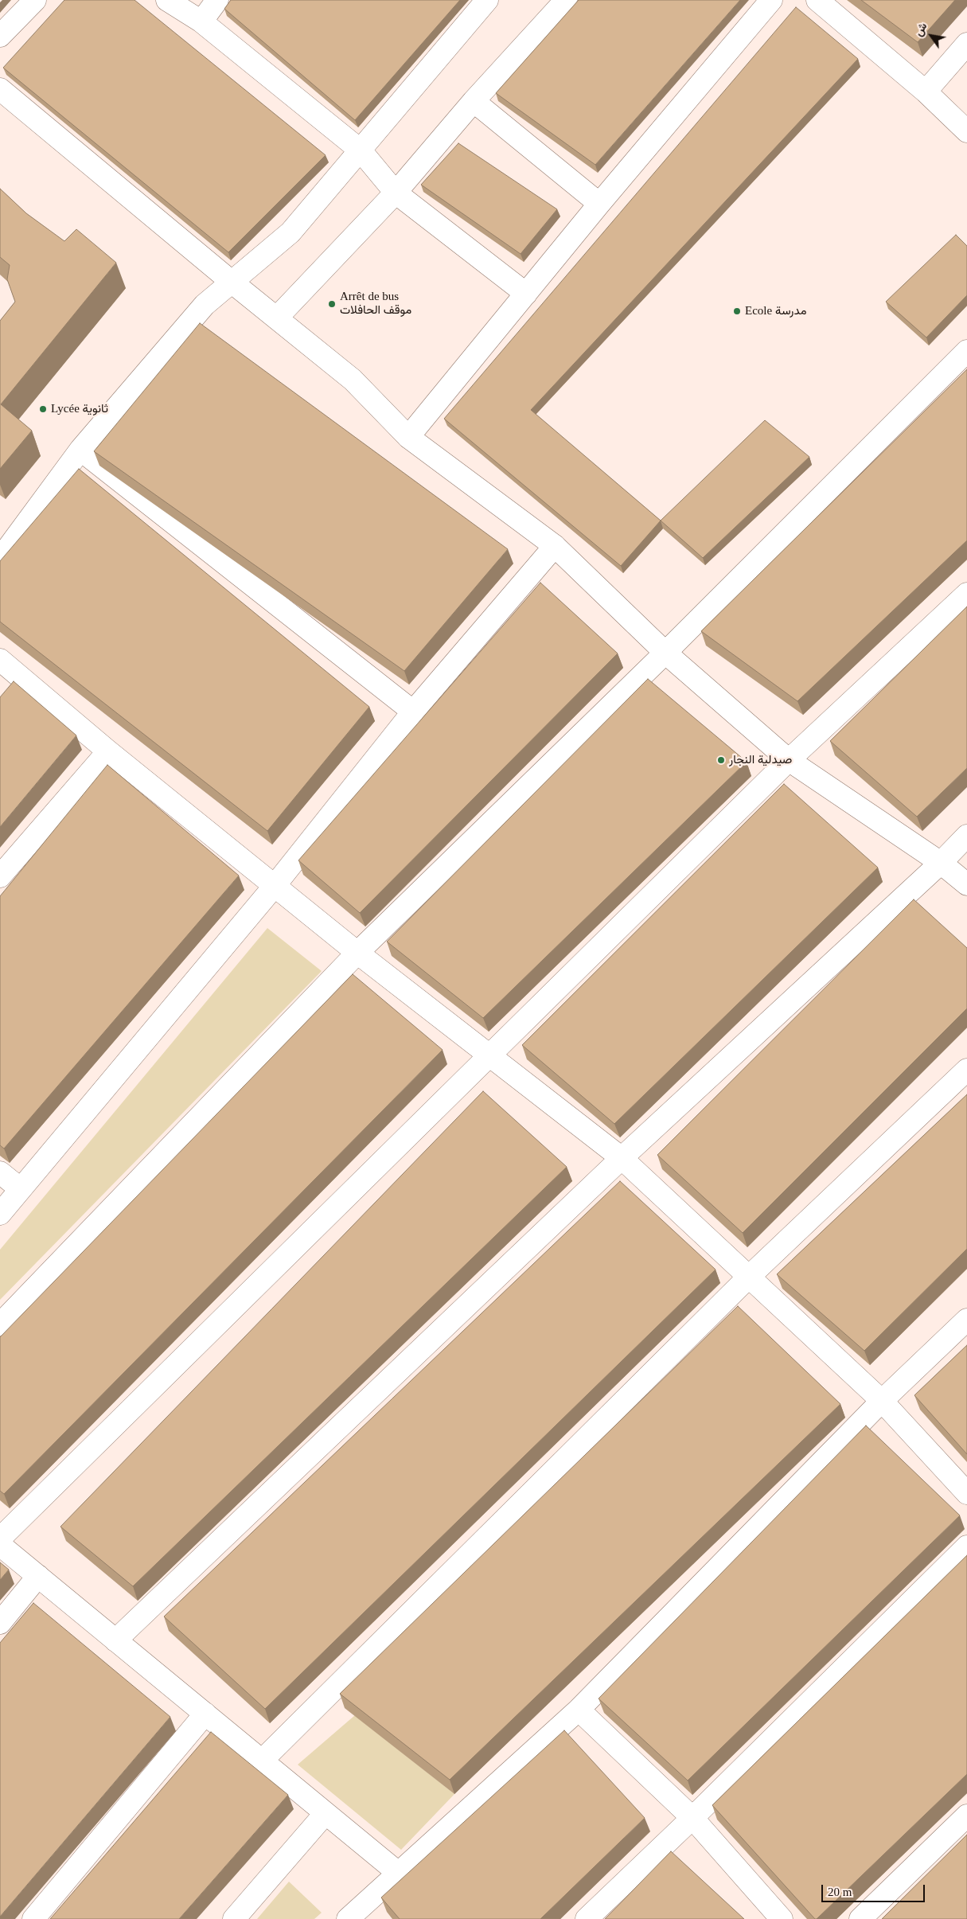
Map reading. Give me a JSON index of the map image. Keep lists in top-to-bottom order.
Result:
{
  "places": [
    "Arrêt de bus موقف الحافلات",
    "Ecole مدرسة",
    "Lycée ثانوية",
    "صيدلية النجار"
  ],
  "scale_bar": "20 m",
  "north": "top left"
}
